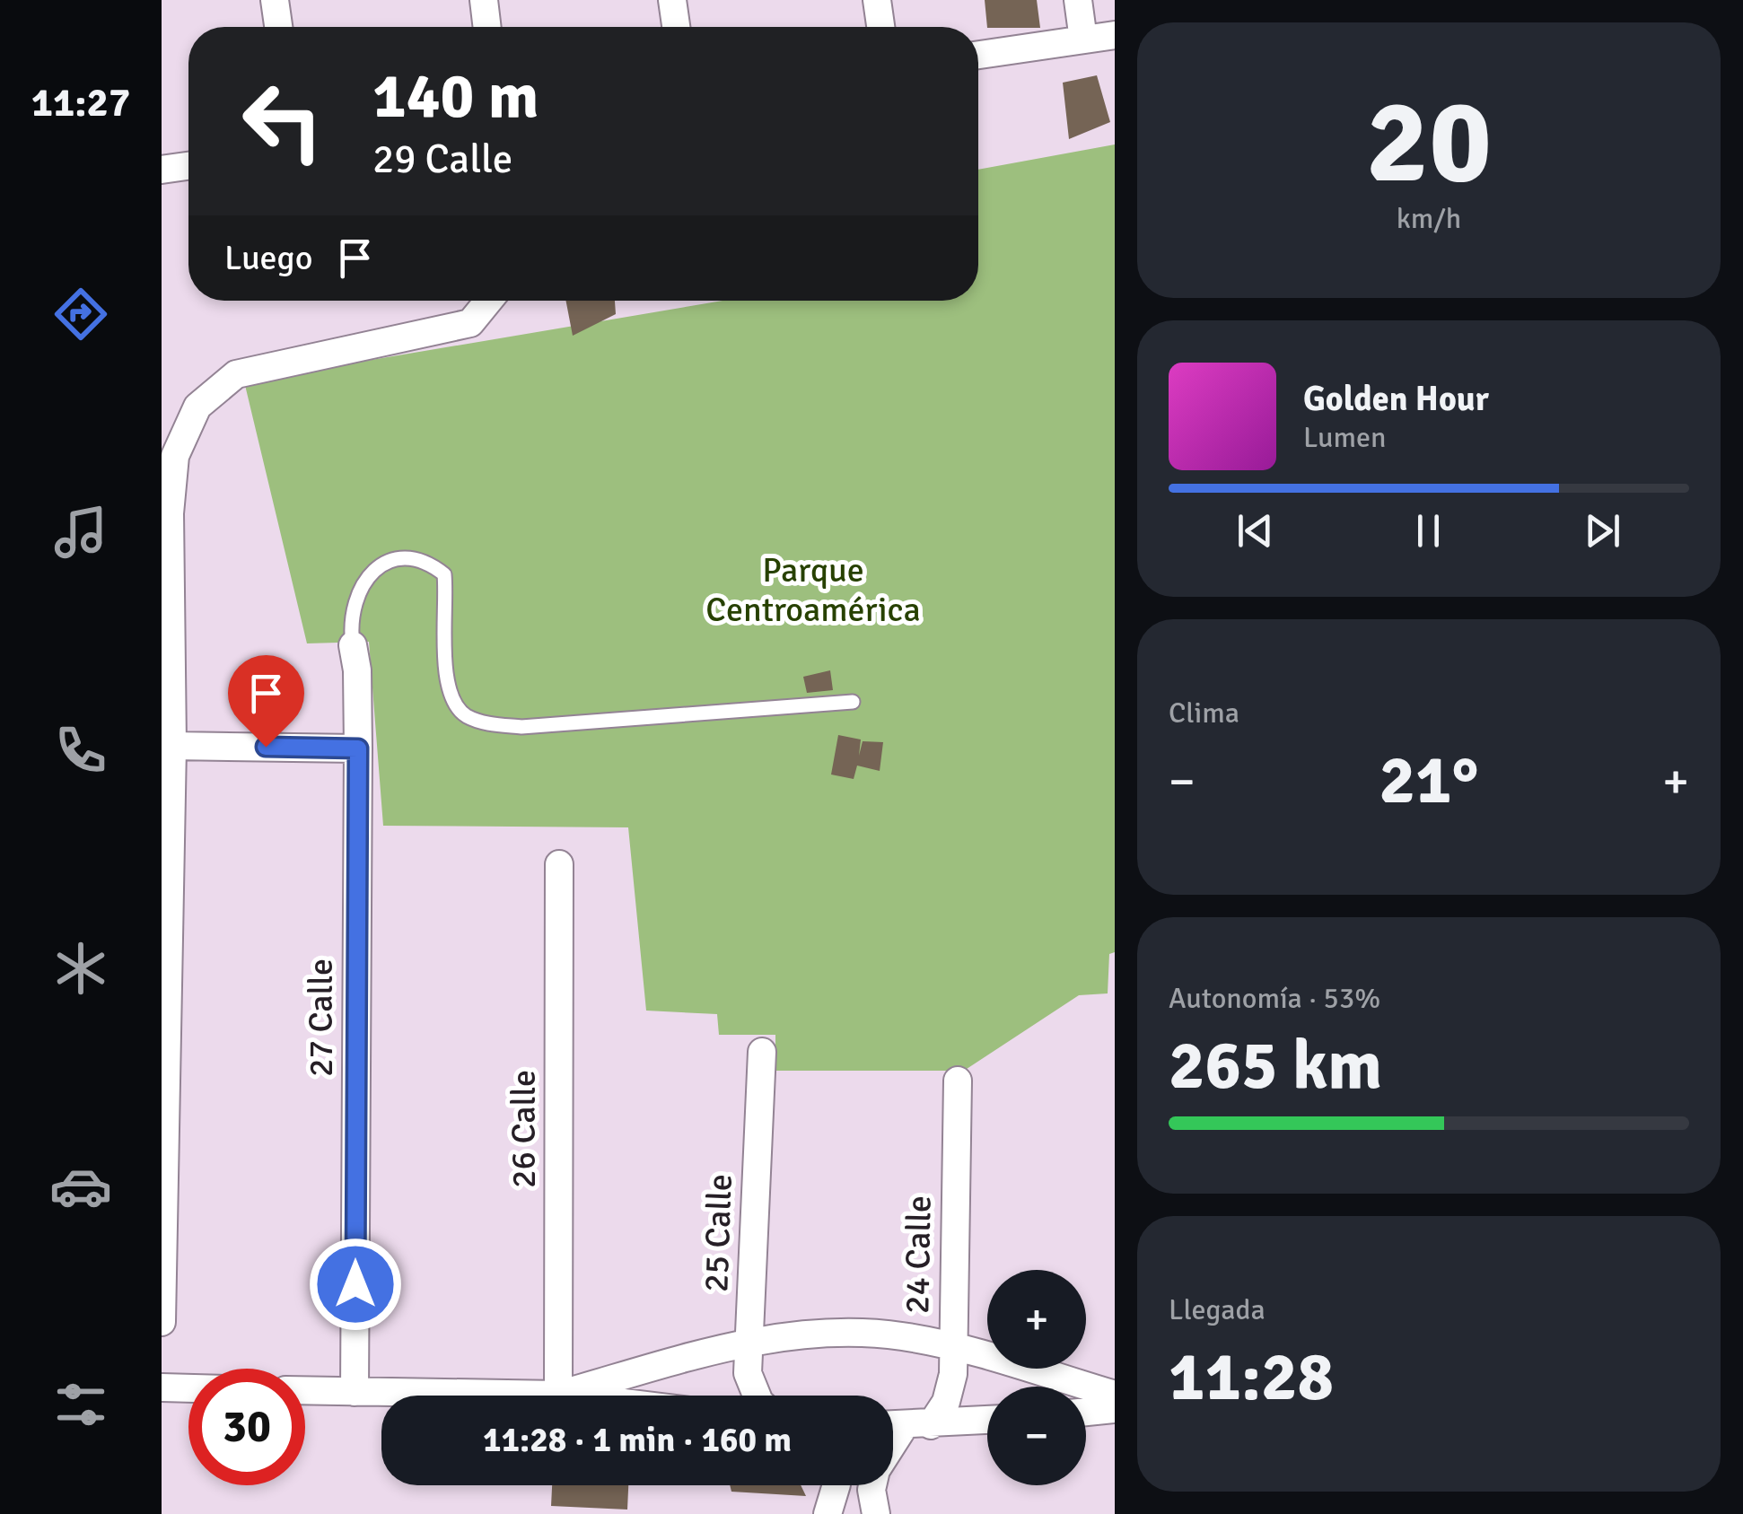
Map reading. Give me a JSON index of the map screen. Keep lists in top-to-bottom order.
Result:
{
  "streets": {
    "street": [
      "27 Calle",
      "26 Calle",
      "25 Calle",
      "24 Calle"
    ]
  },
  "parks": ["Parque Centroamérica"],
  "page": {
    "tabs": "11:27",
    "tile": [
      ["20", "km/h"],
      "Clima",
      ["Autonomía · 53%", "265 km"],
      ["Llegada", "11:28"]
    ],
    "turn": ["140 m", "29 Calle"],
    "then": "Luego",
    "song": ["Golden Hour", "Lumen"],
    "heat": ["−", "21°", "+"],
    "map_buttons": ["+", "−"],
    "limit": "30",
    "trip": "11:28 · 1 min · 160 m"
  }
}
